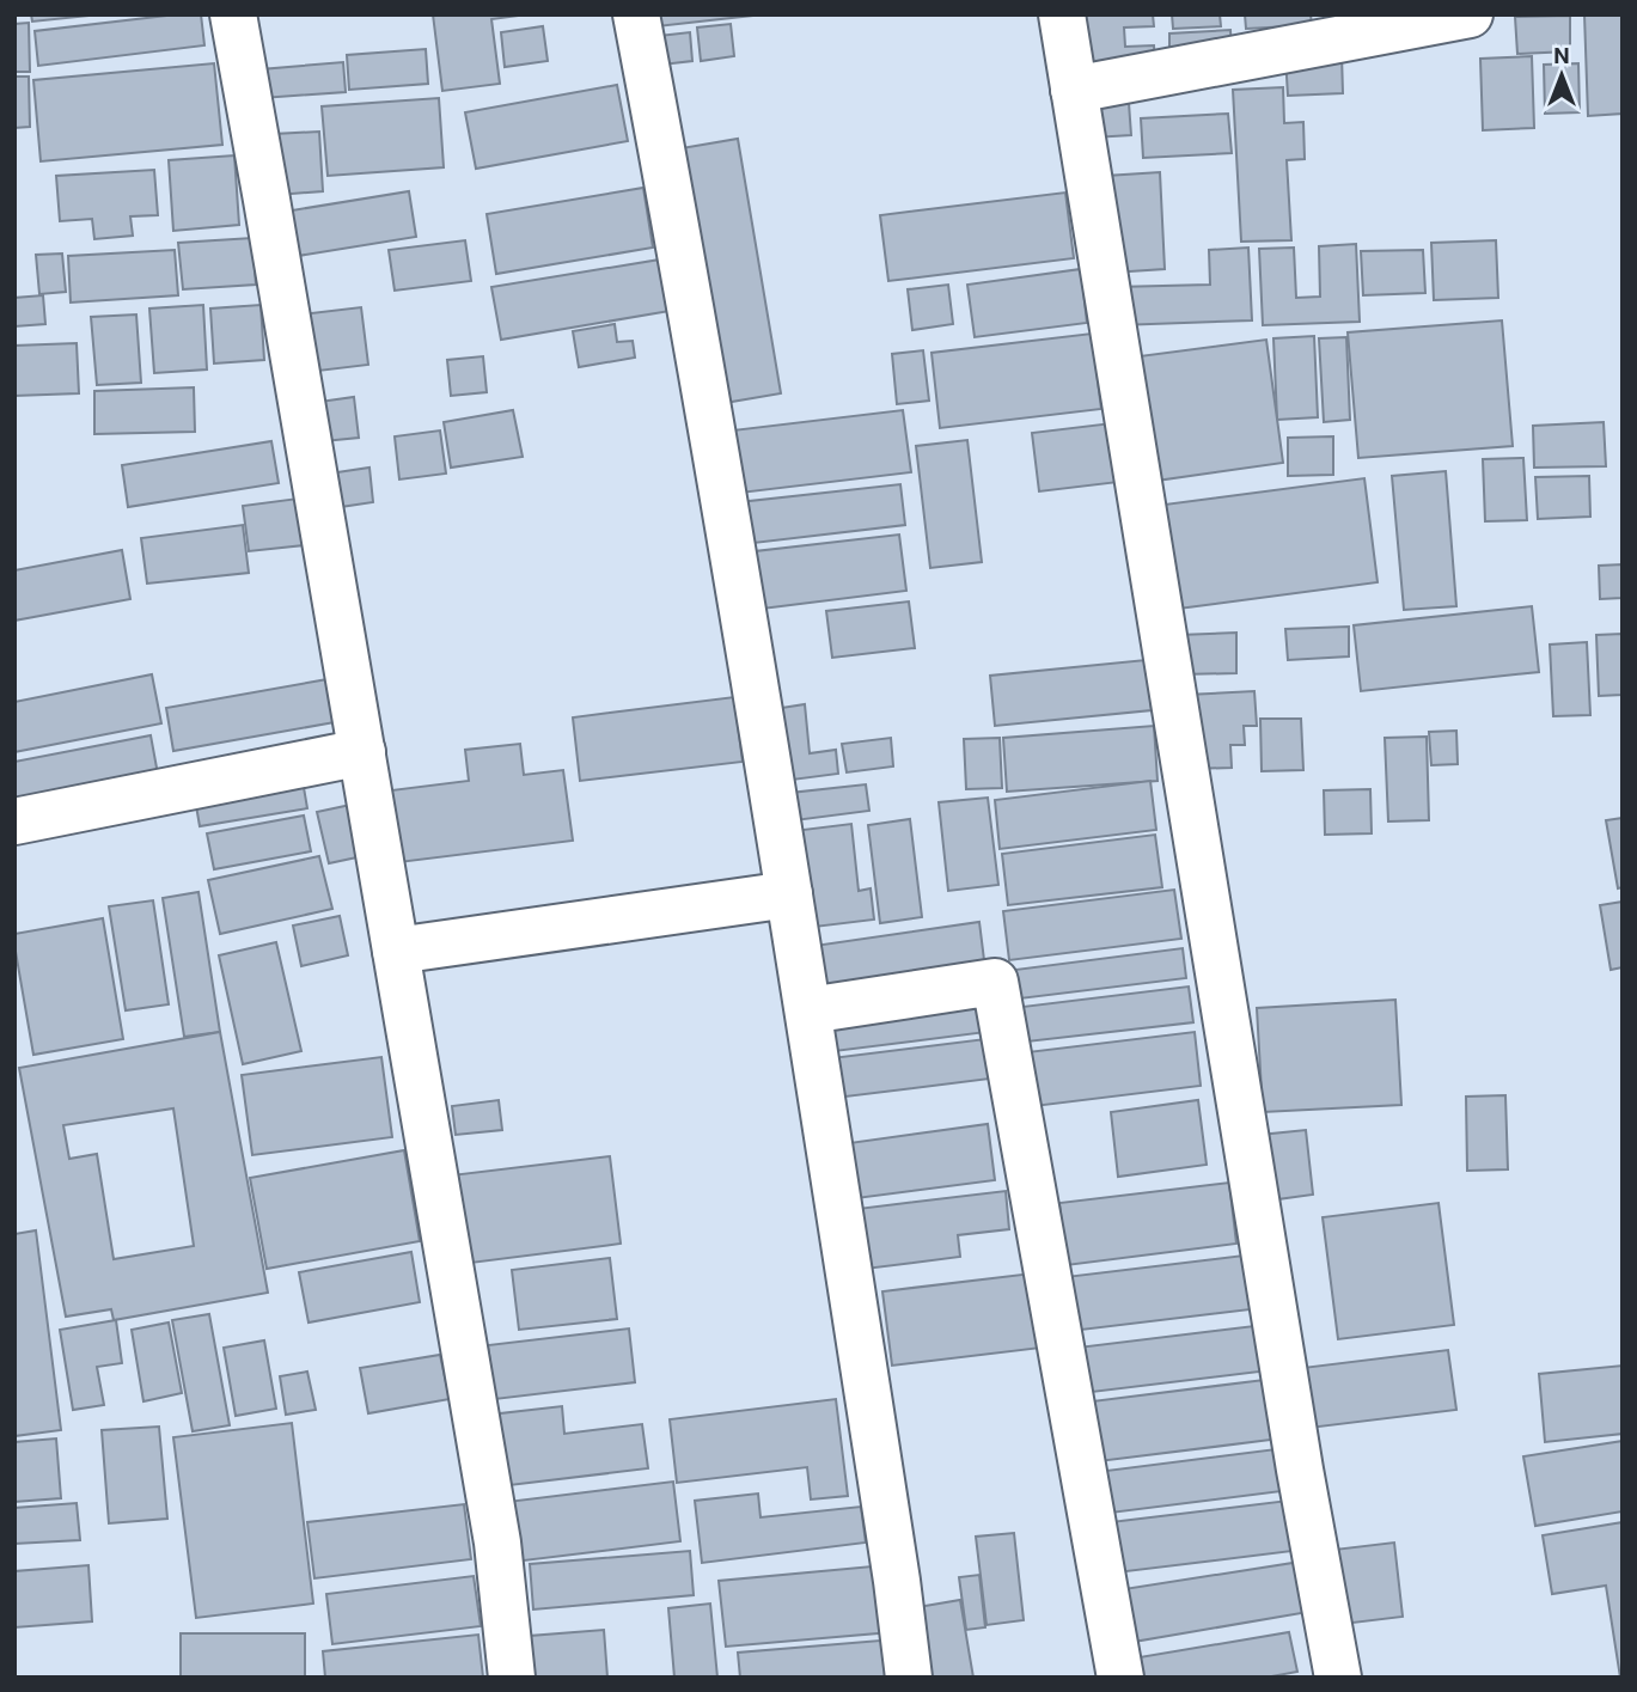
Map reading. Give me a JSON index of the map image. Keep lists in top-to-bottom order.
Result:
{
  "north": "top"
}
